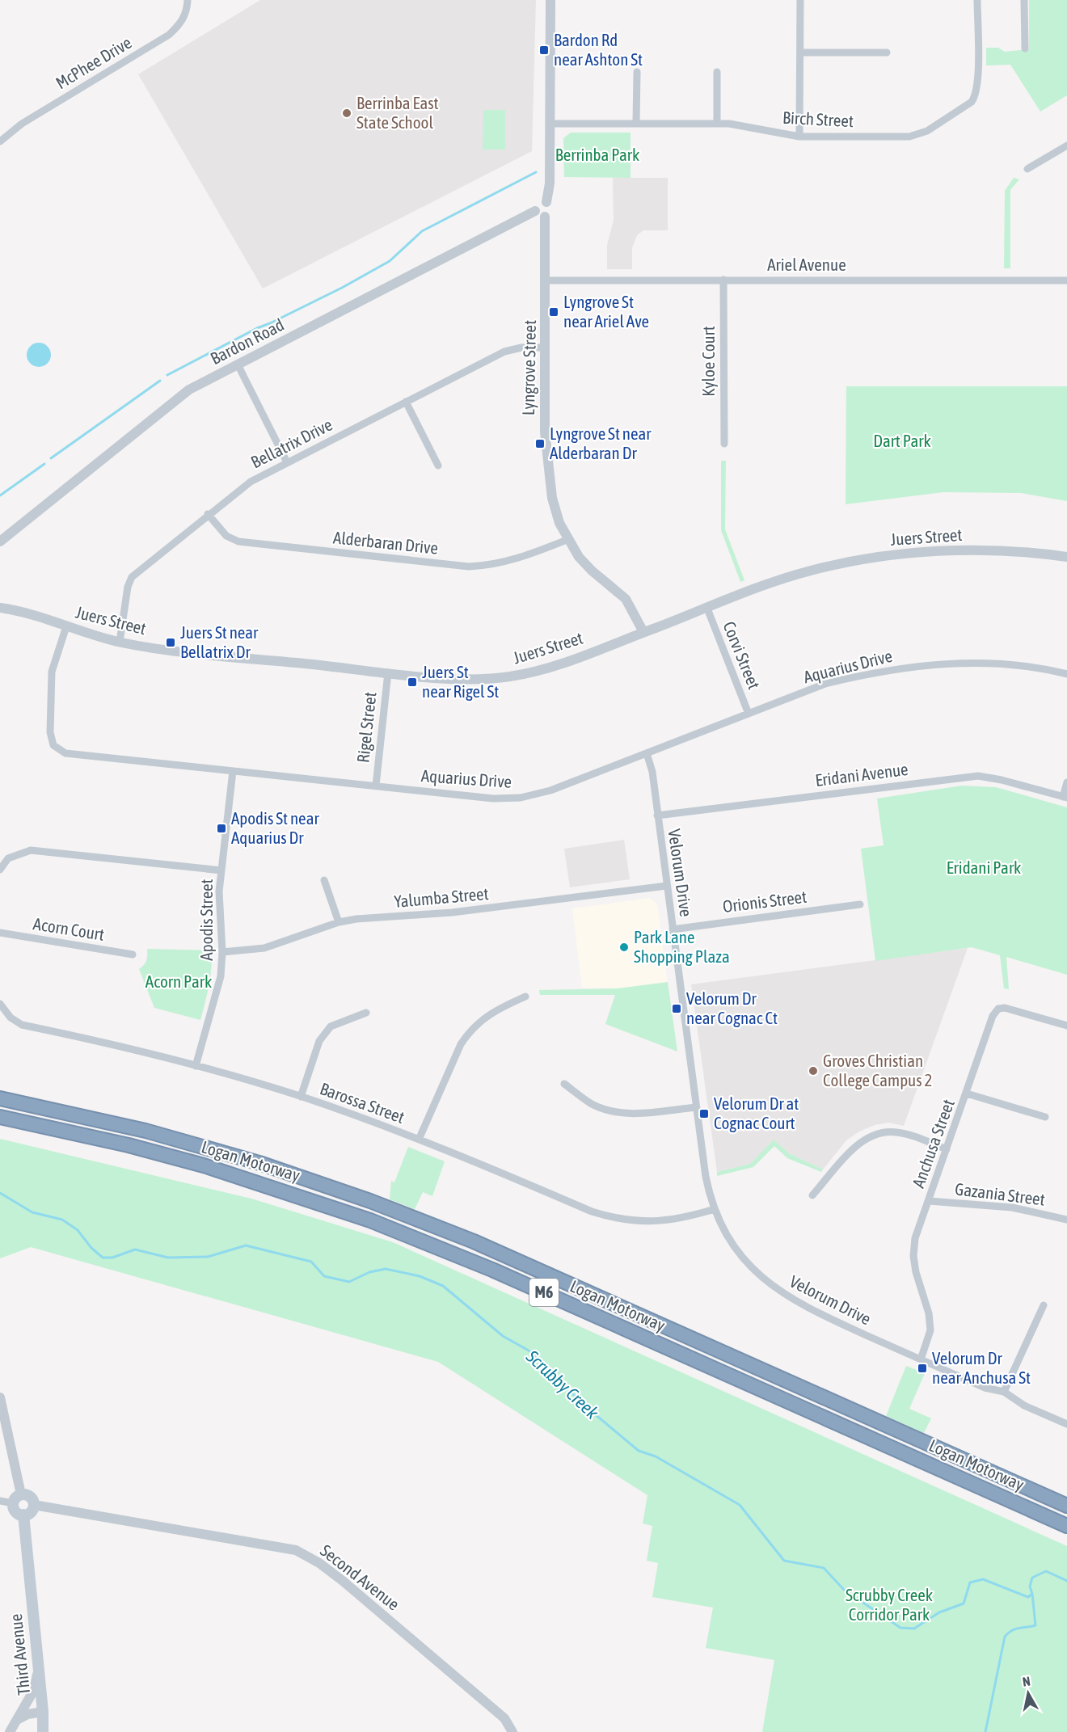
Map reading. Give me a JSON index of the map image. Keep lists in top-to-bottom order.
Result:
{
  "streets": {
    "highway": ["Logan Motorway", "M6"],
    "main road": ["Third Avenue"],
    "street": [
      "McPhee Drive",
      "Birch Street",
      "Ariel Avenue",
      "Bardon Road",
      "Kyloe Court",
      "Lyngrove Street",
      "Bellatrix Drive",
      "Juers Street",
      "Alderbaran Drive",
      "Corvi Street",
      "Aquarius Drive",
      "Rigel Street",
      "Eridani Avenue",
      "Velorum Drive",
      "Yalumba Street",
      "Orionis Street",
      "Apodis Street",
      "Acorn Court",
      "Barossa Street",
      "Anchusa Street",
      "Gazania Street",
      "Second Avenue"
    ]
  },
  "crossings": [
    ["Ariel Avenue", "Kyloe Court"],
    ["Ariel Avenue", "Lyngrove Street"],
    ["Bardon Road", "Lyngrove Street"],
    ["Lyngrove Street", "Bellatrix Drive"],
    ["Lyngrove Street", "Juers Street"],
    ["Lyngrove Street", "Alderbaran Drive"],
    ["Bellatrix Drive", "Juers Street"],
    ["Bellatrix Drive", "Alderbaran Drive"],
    ["Juers Street", "Corvi Street"],
    ["Juers Street", "Aquarius Drive"],
    ["Juers Street", "Rigel Street"],
    ["Corvi Street", "Aquarius Drive"],
    ["Aquarius Drive", "Rigel Street"],
    ["Aquarius Drive", "Velorum Drive"],
    ["Aquarius Drive", "Apodis Street"],
    ["Eridani Avenue", "Velorum Drive"],
    ["Velorum Drive", "Yalumba Street"],
    ["Velorum Drive", "Orionis Street"],
    ["Velorum Drive", "Barossa Street"],
    ["Velorum Drive", "Anchusa Street"],
    ["Yalumba Street", "Apodis Street"],
    ["Apodis Street", "Barossa Street"],
    ["Anchusa Street", "Gazania Street"],
    ["Second Avenue", "Third Avenue"]
  ],
  "water": ["Scrubby Creek"],
  "parks": [
    "Berrinba Park",
    "Dart Park",
    "Eridani Park",
    "Acorn Park",
    "Scrubby Creek Corridor Park"
  ],
  "places": {
    "transit": [
      "Bardon Rd near Ashton St",
      "Lyngrove St near Ariel Ave",
      "Lyngrove St near Alderbaran Dr",
      "Juers St near Bellatrix Dr",
      "Juers St near Rigel St",
      "Apodis St near Aquarius Dr",
      "Velorum Dr near Cognac Ct",
      "Velorum Dr at Cognac Court",
      "Velorum Dr near Anchusa St"
    ],
    "other": ["Berrinba East State School", "Park Lane Shopping Plaza", "Groves Christian College Campus 2"]
  },
  "north": "top"
}
